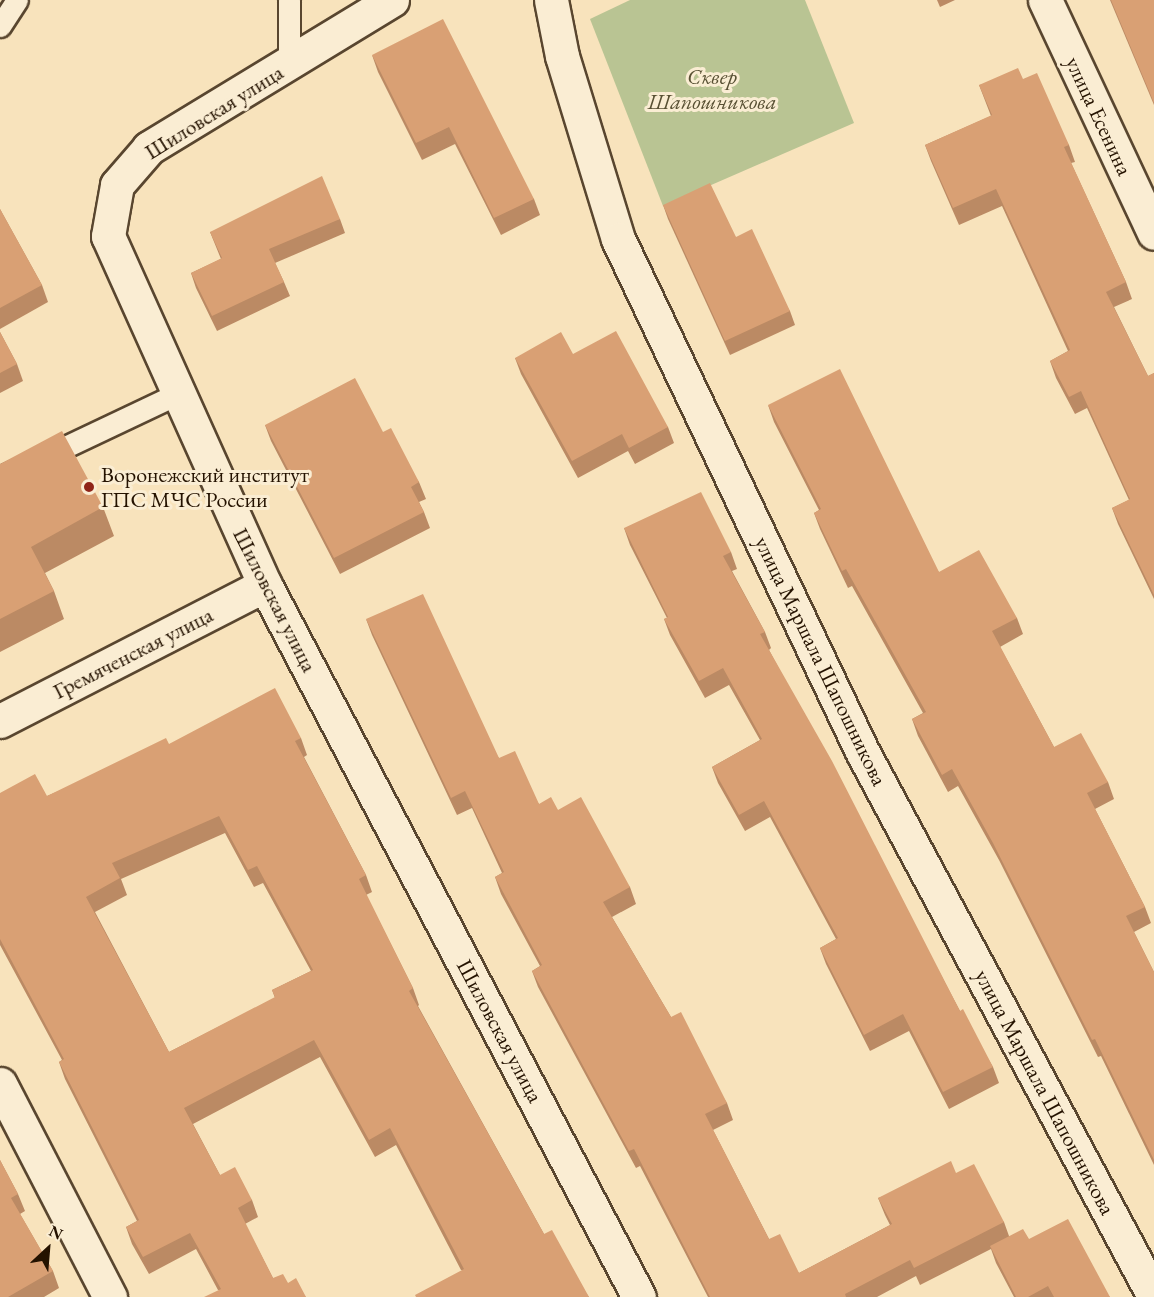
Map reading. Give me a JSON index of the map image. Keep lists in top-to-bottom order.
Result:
{
  "streets": {
    "street": [
      "Шиловская улица",
      "улица Есенина",
      "Гремяченская улица",
      "улица Маршала Шапошникова"
    ]
  },
  "crossings": [
    ["Шиловская улица", "Гремяченская улица"]
  ],
  "parks": ["Сквер Шапошникова"],
  "places": ["Воронежский институт ГПС МЧС России"],
  "north": "top right"
}
